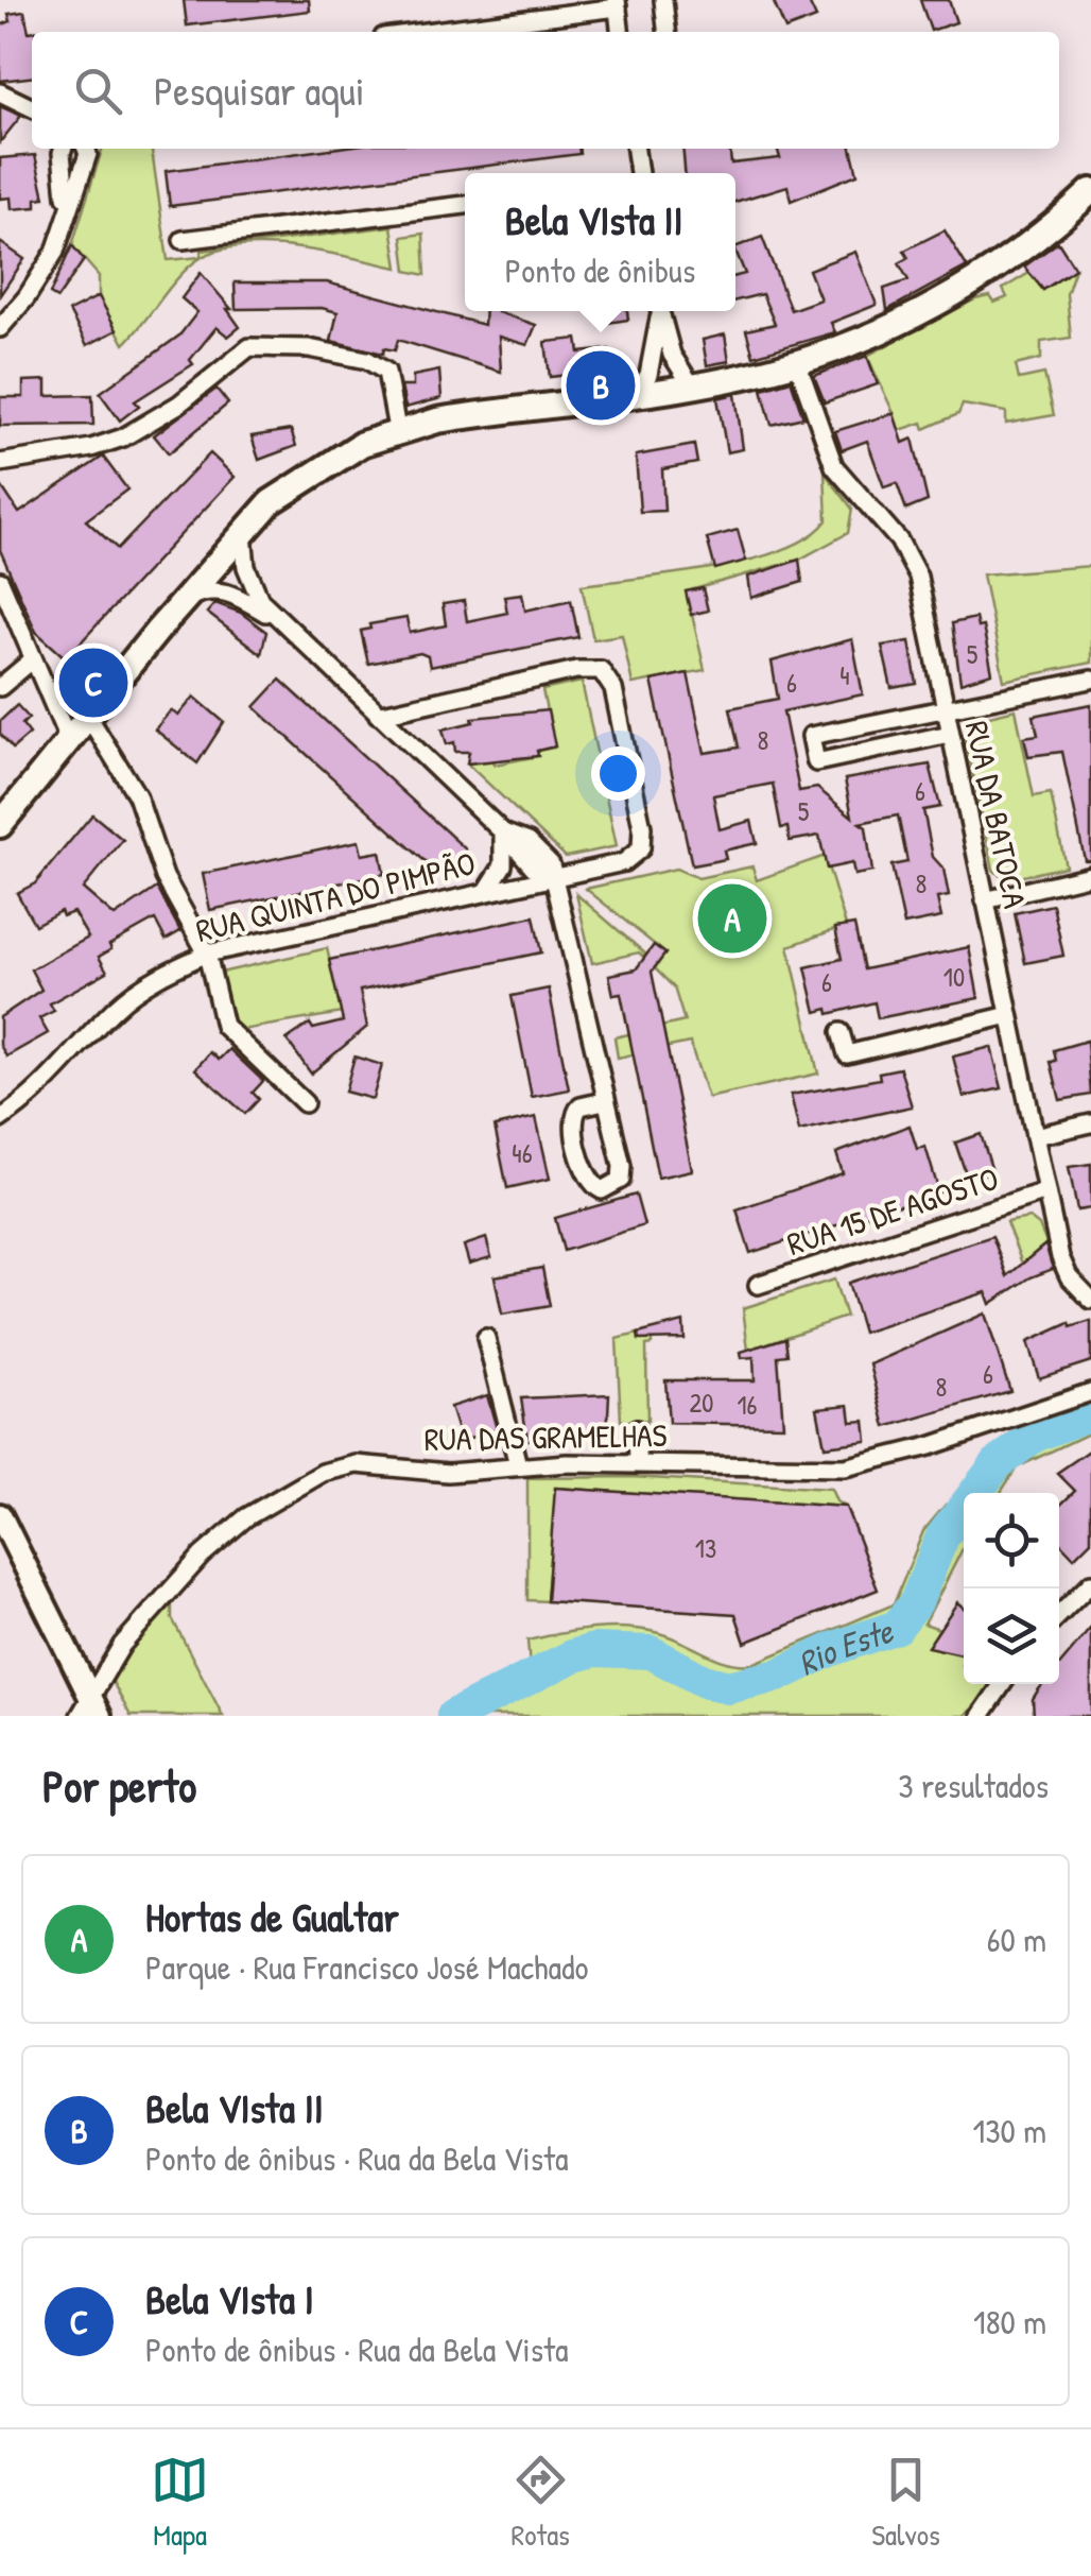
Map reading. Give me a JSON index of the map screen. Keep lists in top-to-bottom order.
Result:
{
  "streets": {
    "street": [
      "RUA DA BATOCA",
      "RUA QUINTA DO PIMPÃO",
      "RUA 15 DE AGOSTO",
      "RUA DAS GRAMELHAS"
    ]
  },
  "crossings": [
    ["RUA DA BATOCA", "RUA 15 DE AGOSTO"]
  ],
  "water": ["Rio Este"],
  "house_numbers": [
    "5",
    "4",
    "6",
    "8",
    "6",
    "5",
    "8",
    "10",
    "6",
    "46",
    "6",
    "8",
    "20",
    "16",
    "13"
  ],
  "page": {
    "search": "Pesquisar aqui",
    "popup": ["Bela VIsta II", "Ponto de ônibus"],
    "pins": ["B", "C", "A"],
    "heading": ["Por perto", "3 resultados"],
    "list": [
      {
        "mark": "A",
        "name": "Hortas de Gualtar",
        "note": "Parque · Rua Francisco José Machado",
        "value": "60 m"
      },
      {
        "mark": "B",
        "name": "Bela VIsta II",
        "note": "Ponto de ônibus · Rua da Bela Vista",
        "value": "130 m"
      },
      {
        "mark": "C",
        "name": "Bela VIsta I",
        "note": "Ponto de ônibus · Rua da Bela Vista",
        "value": "180 m"
      }
    ],
    "nav": ["Mapa", "Rotas", "Salvos"]
  }
}
